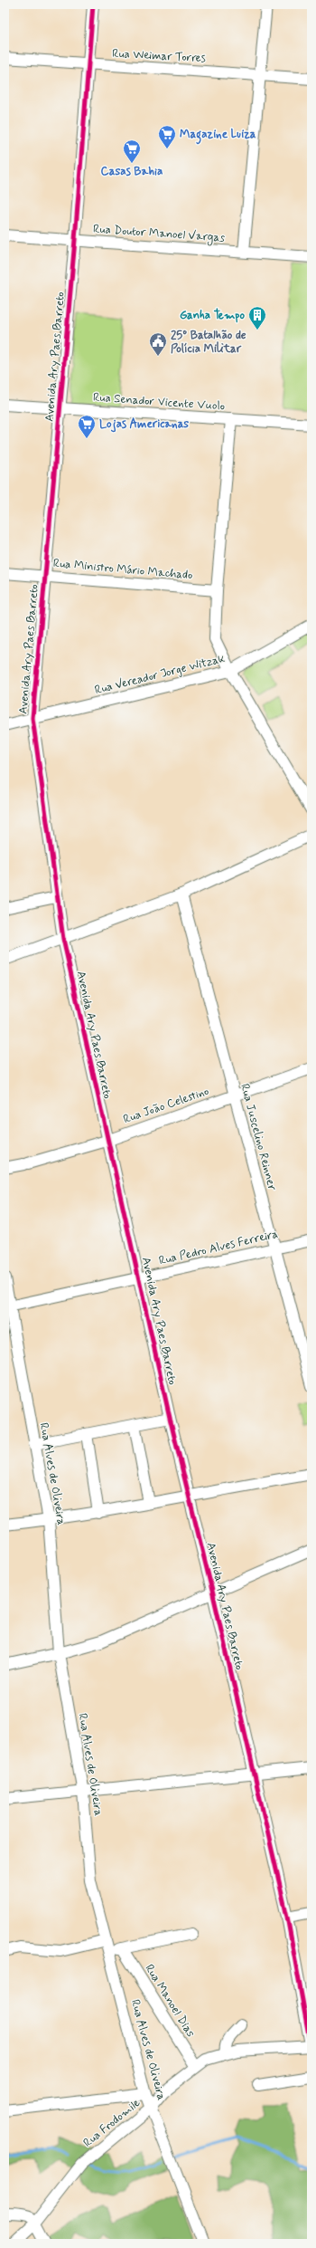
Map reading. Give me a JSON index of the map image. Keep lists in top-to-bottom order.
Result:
{
  "streets": {
    "street": [
      "Rua Weimar Torres",
      "Rua Doutor Manoel Vargas",
      "Avenida Ary Paes Barreto",
      "Rua Senador Vicente Vuolo",
      "Rua Ministro Mário Machado",
      "Rua Vereador Jorge Witzak",
      "Rua João Celestino",
      "Rua Juscelino Reinner",
      "Rua Pedro Alves Ferreira",
      "Rua Alves de Oliveira",
      "Rua Manoel Dias",
      "Rua Frodomile"
    ]
  },
  "crossings": [
    ["Rua Weimar Torres", "Avenida Ary Paes Barreto"],
    ["Rua Doutor Manoel Vargas", "Avenida Ary Paes Barreto"],
    ["Avenida Ary Paes Barreto", "Rua Senador Vicente Vuolo"],
    ["Avenida Ary Paes Barreto", "Rua Ministro Mário Machado"],
    ["Avenida Ary Paes Barreto", "Rua Vereador Jorge Witzak"],
    ["Avenida Ary Paes Barreto", "Rua João Celestino"],
    ["Avenida Ary Paes Barreto", "Rua Pedro Alves Ferreira"],
    ["Avenida Ary Paes Barreto", "Rua Frodomile"],
    ["Rua João Celestino", "Rua Juscelino Reinner"],
    ["Rua Juscelino Reinner", "Rua Pedro Alves Ferreira"],
    ["Rua Pedro Alves Ferreira", "Rua Alves de Oliveira"],
    ["Rua Alves de Oliveira", "Rua Frodomile"],
    ["Rua Manoel Dias", "Rua Frodomile"]
  ],
  "places": {
    "supermarket": ["Magazine Luiza", "Casas Bahia", "Lojas Americanas"],
    "building": ["Ganha Tempo"],
    "public building": ["25º Batalhão de Polícia Militar"]
  }
}
